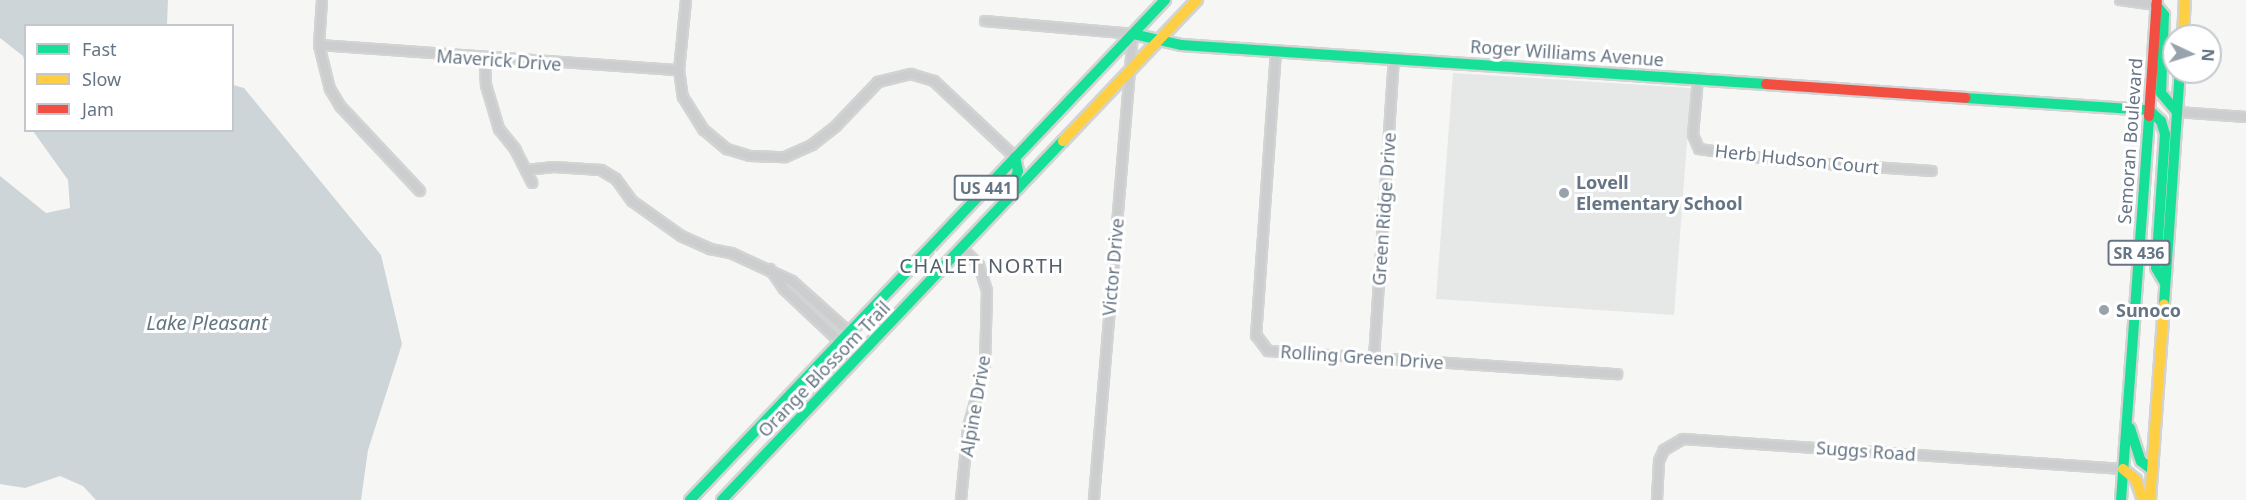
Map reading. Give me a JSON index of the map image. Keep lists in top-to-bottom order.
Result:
{
  "streets": {
    "main road": [
      "Roger Williams Avenue",
      "Semoran Boulevard",
      "US 441",
      "SR 436",
      "Orange Blossom Trail"
    ],
    "street": [
      "Maverick Drive",
      "Herb Hudson Court",
      "Green Ridge Drive",
      "Victor Drive",
      "Rolling Green Drive",
      "Alpine Drive",
      "Suggs Road"
    ]
  },
  "crossings": [
    ["Roger Williams Avenue", "Semoran Boulevard"],
    ["Roger Williams Avenue", "Herb Hudson Court"],
    ["Roger Williams Avenue", "Green Ridge Drive"],
    ["Roger Williams Avenue", "Victor Drive"],
    ["Roger Williams Avenue", "Rolling Green Drive"],
    ["Roger Williams Avenue", "Orange Blossom Trail"],
    ["Semoran Boulevard", "Suggs Road"],
    ["Green Ridge Drive", "Rolling Green Drive"],
    ["Victor Drive", "Orange Blossom Trail"],
    ["Orange Blossom Trail", "Alpine Drive"]
  ],
  "districts": ["CHALET NORTH"],
  "water": ["Lake Pleasant"],
  "places": ["Lovell Elementary School", "Sunoco"],
  "legend": ["Fast", "Slow", "Jam"],
  "north": "right"
}
